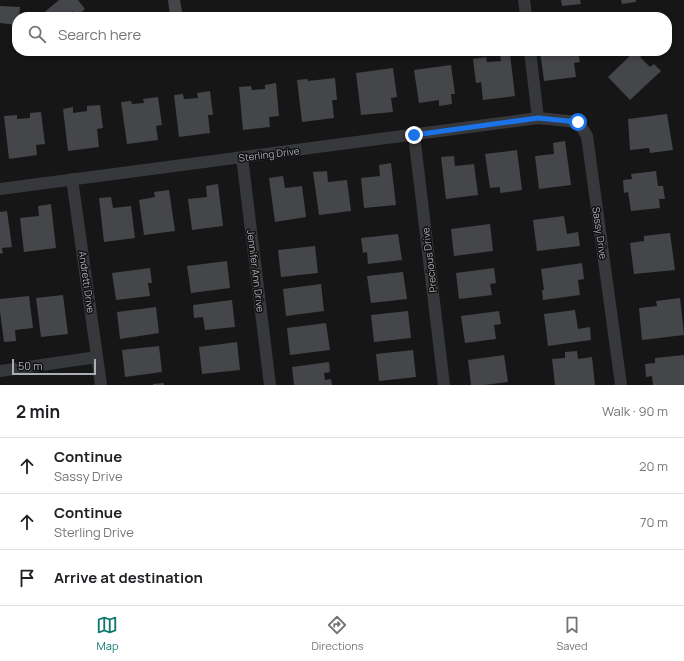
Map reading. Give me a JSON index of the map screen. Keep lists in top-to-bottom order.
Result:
{
  "streets": {
    "street": [
      "Sterling Drive",
      "Sassy Drive",
      "Precious Drive",
      "Jennifer Ann Drive",
      "Andretti Drive"
    ]
  },
  "crossings": [
    ["Sterling Drive", "Sassy Drive"],
    ["Sterling Drive", "Precious Drive"],
    ["Sterling Drive", "Jennifer Ann Drive"],
    ["Sterling Drive", "Andretti Drive"]
  ],
  "scale_bar": "50 m",
  "page": {
    "search": "Search here",
    "scale": "50 m",
    "heading": ["2 min", "Walk · 90 m"],
    "list": [
      ["Continue", "Sassy Drive", "20 m"],
      ["Continue", "Sterling Drive", "70 m"],
      "Arrive at destination"
    ],
    "nav": ["Map", "Directions", "Saved"]
  }
}
